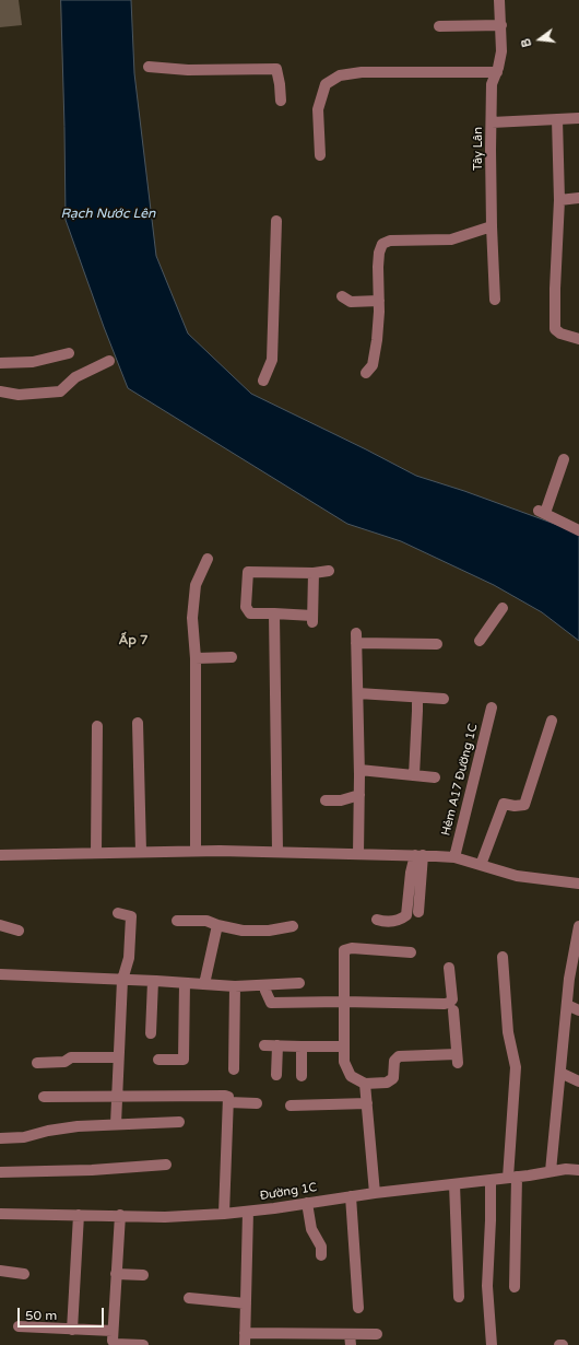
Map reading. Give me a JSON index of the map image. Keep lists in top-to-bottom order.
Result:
{
  "streets": {
    "street": ["Tây Lân", "Hẻm A17 Đường 1C", "Đường 1C"]
  },
  "districts": ["Ấp 7"],
  "water": ["Rạch Nước Lên"],
  "scale_bar": "50 m",
  "north": "left"
}
